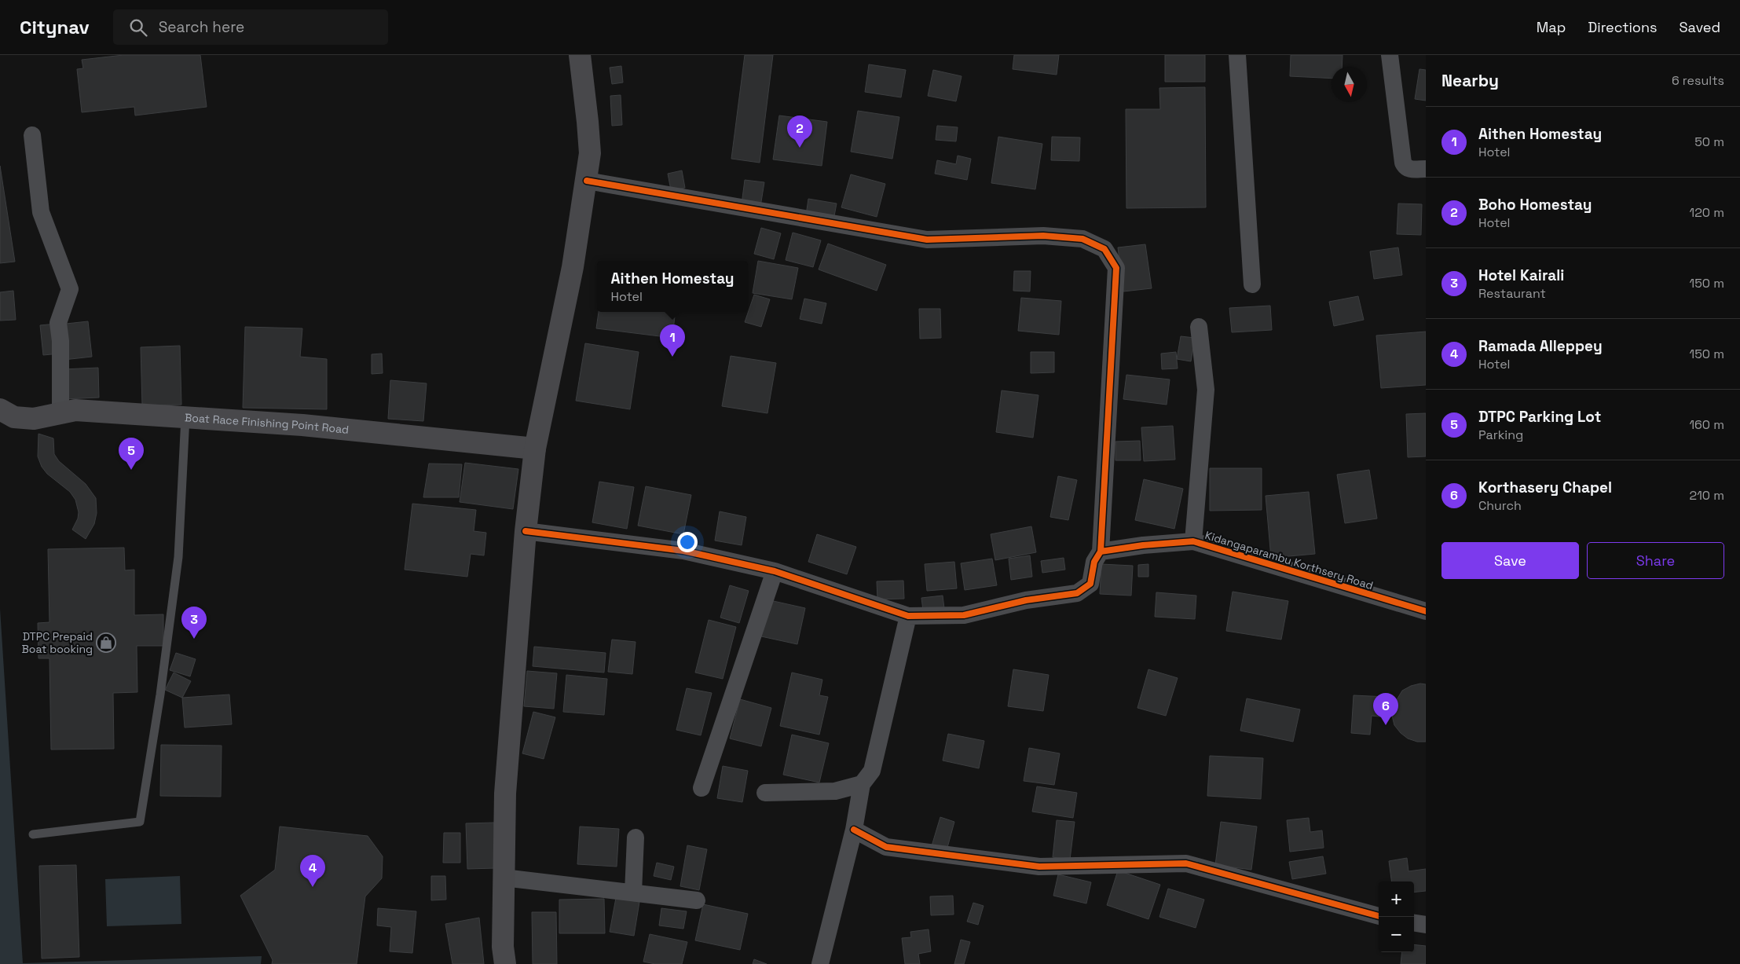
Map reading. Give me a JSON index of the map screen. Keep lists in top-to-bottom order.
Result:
{
  "streets": {
    "main road": ["Boat Race Finishing Point Road"],
    "street": ["Kidangaparambu Korthsery Road"]
  },
  "places": {
    "shop": ["DTPC Prepaid Boat booking"]
  },
  "north": "bottom",
  "page": {
    "header": "Citynav",
    "search": "Search here",
    "nav": ["Map", "Directions", "Saved"],
    "heading": ["Nearby", "6 results"],
    "list": [
      {
        "mark": "1",
        "name": "Aithen Homestay",
        "note": "Hotel",
        "value": "50 m"
      },
      {
        "mark": "2",
        "name": "Boho Homestay",
        "note": "Hotel",
        "value": "120 m"
      },
      {
        "mark": "3",
        "name": "Hotel Kairali",
        "note": "Restaurant",
        "value": "150 m"
      },
      {
        "mark": "4",
        "name": "Ramada Alleppey",
        "note": "Hotel",
        "value": "150 m"
      },
      {
        "mark": "5",
        "name": "DTPC Parking Lot",
        "note": "Parking",
        "value": "160 m"
      },
      {
        "mark": "6",
        "name": "Korthasery Chapel",
        "note": "Church",
        "value": "210 m"
      }
    ],
    "pins": [
      "2",
      "1",
      "5",
      "3",
      "6",
      "4"
    ],
    "popup": ["Aithen Homestay", "Hotel"],
    "buttons": ["Save", "Share"],
    "map_buttons": ["+", "−"]
  }
}
